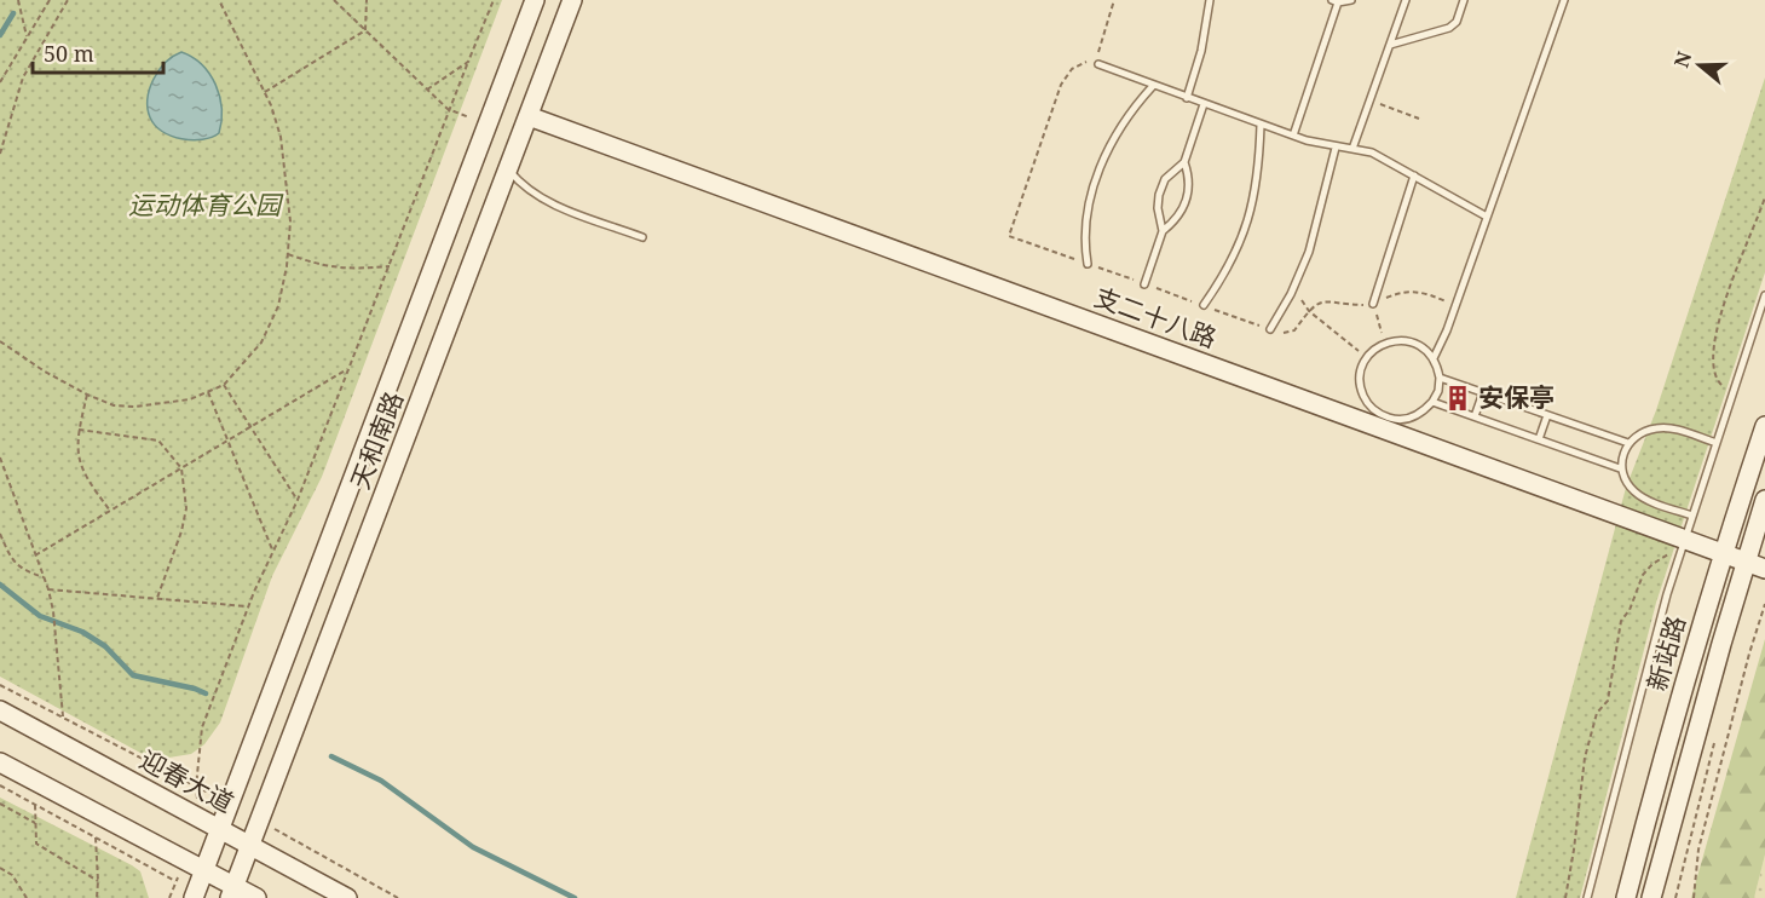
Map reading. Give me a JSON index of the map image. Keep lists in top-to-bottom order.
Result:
{
  "streets": {
    "street": [
      "支二十八路",
      "天和南路",
      "新站路",
      "迎春大道"
    ]
  },
  "crossings": [
    ["支二十八路", "天和南路"],
    ["支二十八路", "新站路"],
    ["天和南路", "迎春大道"]
  ],
  "parks": ["运动体育公园"],
  "places": {
    "building": ["安保亭"]
  },
  "scale_bar": "50 m",
  "north": "left"
}
